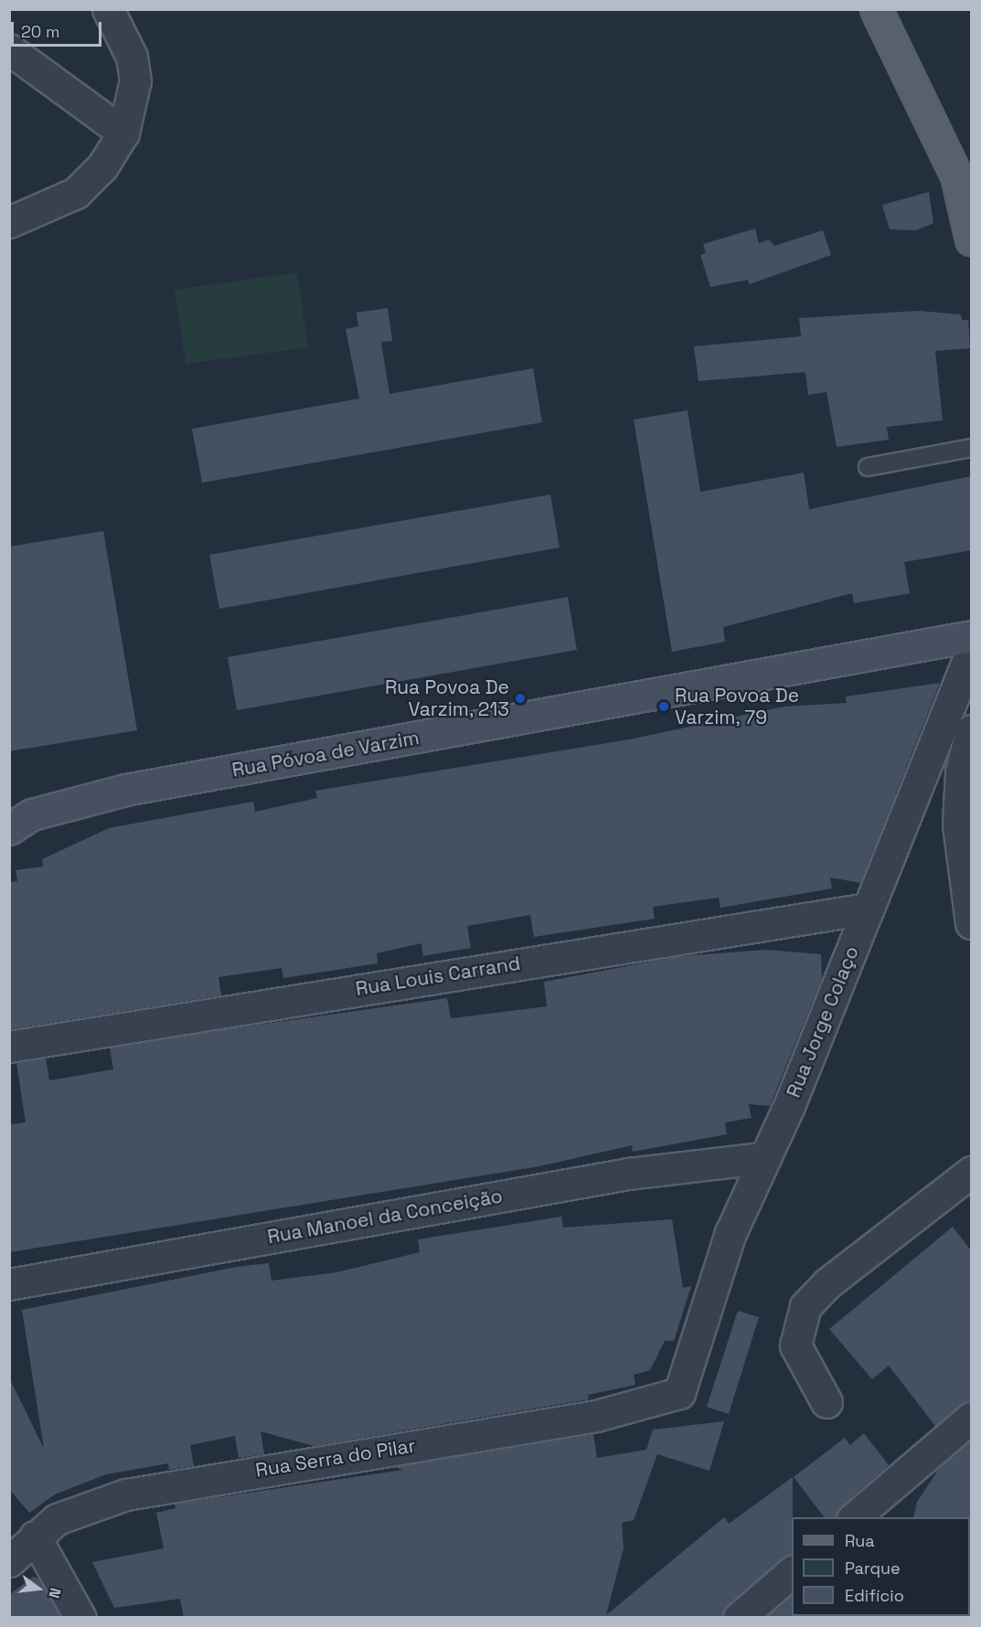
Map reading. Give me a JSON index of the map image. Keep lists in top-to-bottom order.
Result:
{
  "streets": {
    "main road": ["Rua Póvoa de Varzim"],
    "street": [
      "Rua Louis Carrand",
      "Rua Jorge Colaço",
      "Rua Manoel da Conceição",
      "Rua Serra do Pilar"
    ]
  },
  "crossings": [
    ["Rua Louis Carrand", "Rua Jorge Colaço"],
    ["Rua Jorge Colaço", "Rua Manoel da Conceição"],
    ["Rua Jorge Colaço", "Rua Serra do Pilar"]
  ],
  "places": ["Rua Povoa De Varzim, 213", "Rua Povoa De Varzim, 79"],
  "legend": ["Rua", "Parque", "Edifício"],
  "scale_bar": "20 m",
  "north": "right"
}
